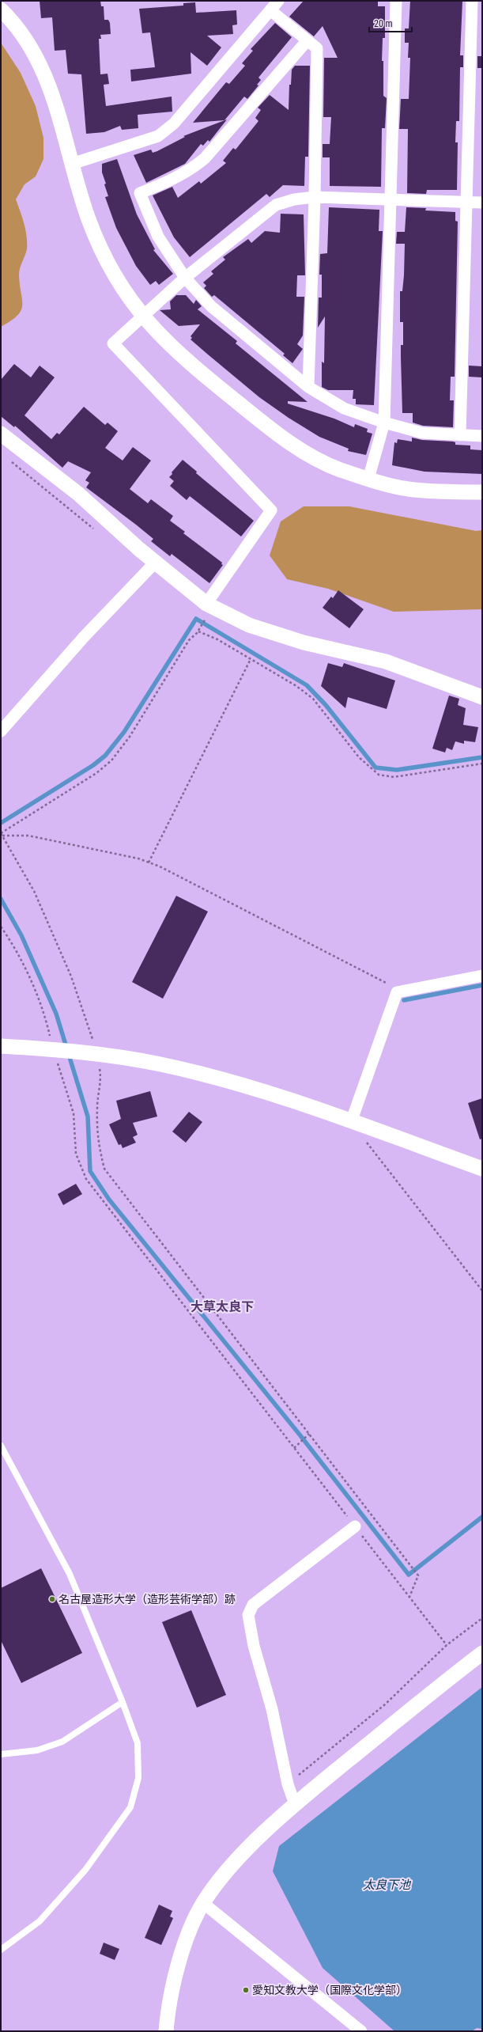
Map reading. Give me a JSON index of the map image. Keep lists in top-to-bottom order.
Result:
{
  "districts": ["大草太良下"],
  "water": ["太良下池"],
  "places": ["名古屋造形大学（造形芸術学部）跡", "愛知文教大学（国際文化学部）"],
  "scale_bar": "20 m"
}
